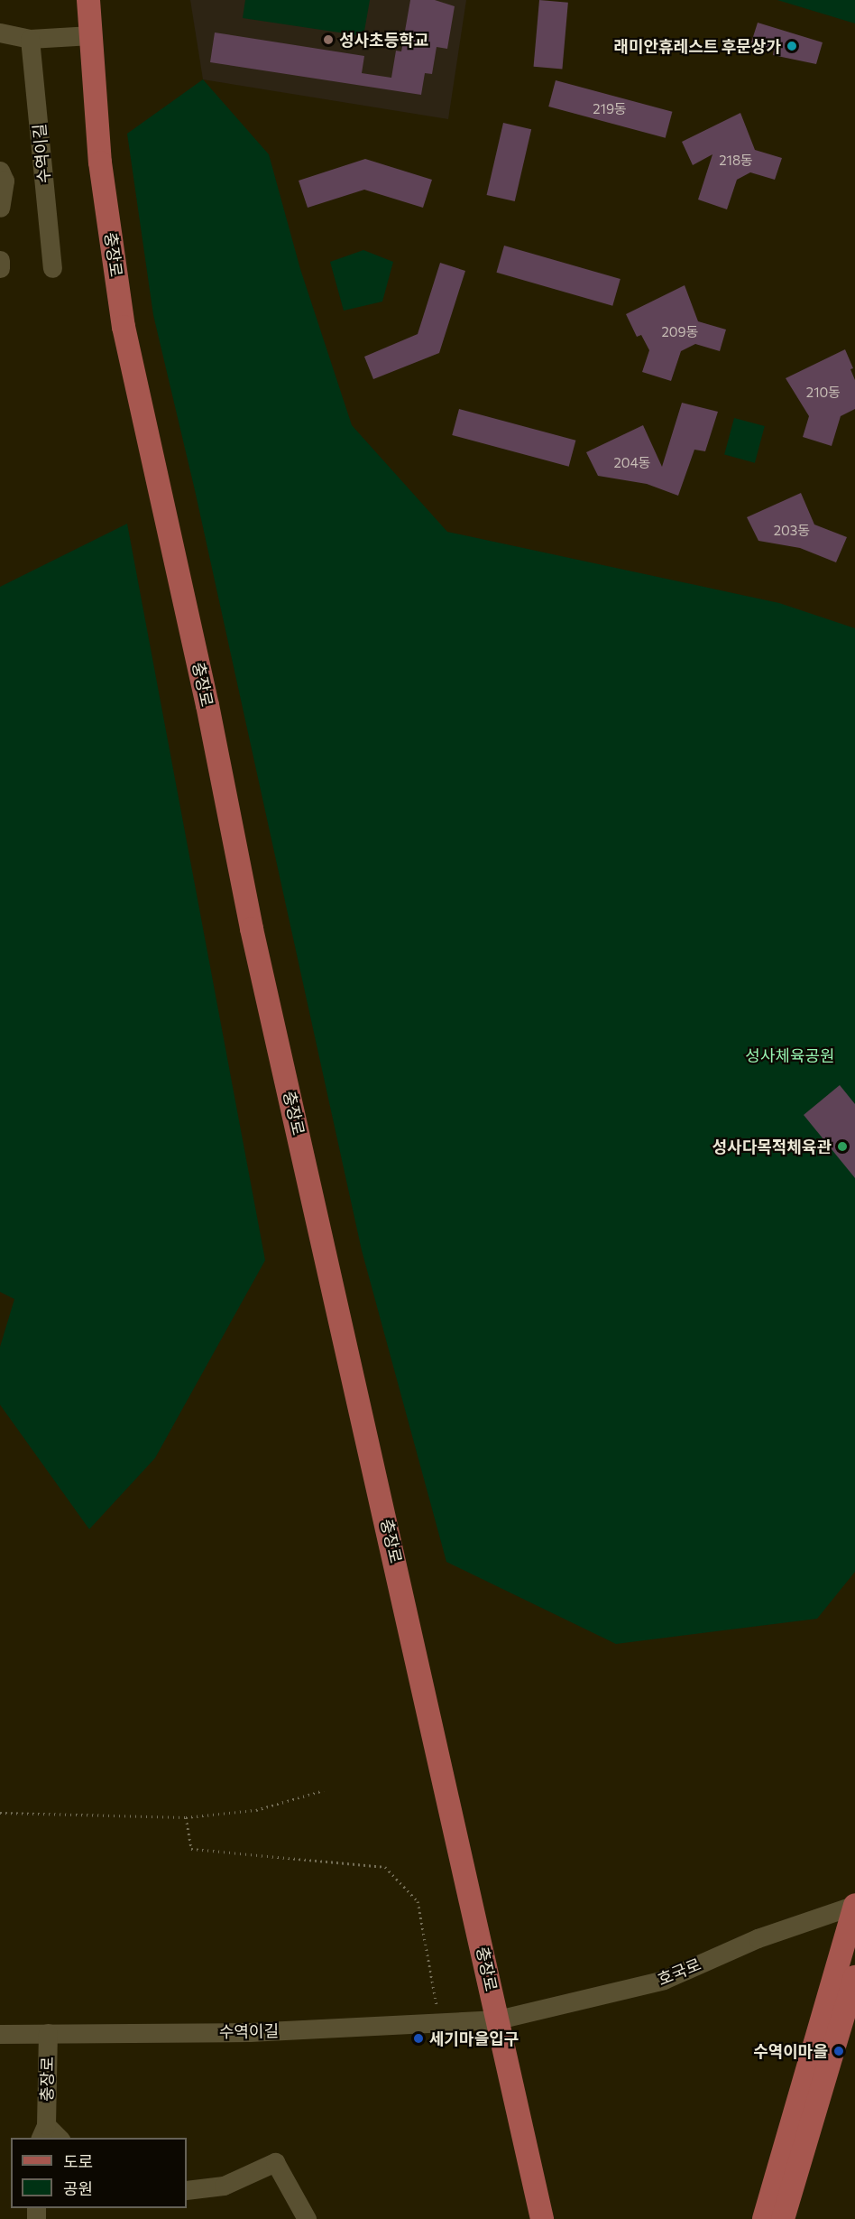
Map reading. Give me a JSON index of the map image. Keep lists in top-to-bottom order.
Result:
{
  "streets": {
    "main road": ["충장로", "호국로"],
    "street": ["수역이길"]
  },
  "crossings": [
    ["수역이길", "충장로"],
    ["수역이길", "호국로"],
    ["충장로", "호국로"]
  ],
  "parks": ["성사체육공원"],
  "places": [
    "성사초등학교",
    "래미안휴레스트 후문상가",
    "성사다목적체육관",
    "세기마을입구",
    "수역이마을"
  ],
  "house_numbers": [
    "219동",
    "218동",
    "209동",
    "210동",
    "204동",
    "203동"
  ],
  "legend": ["도로", "공원"]
}
